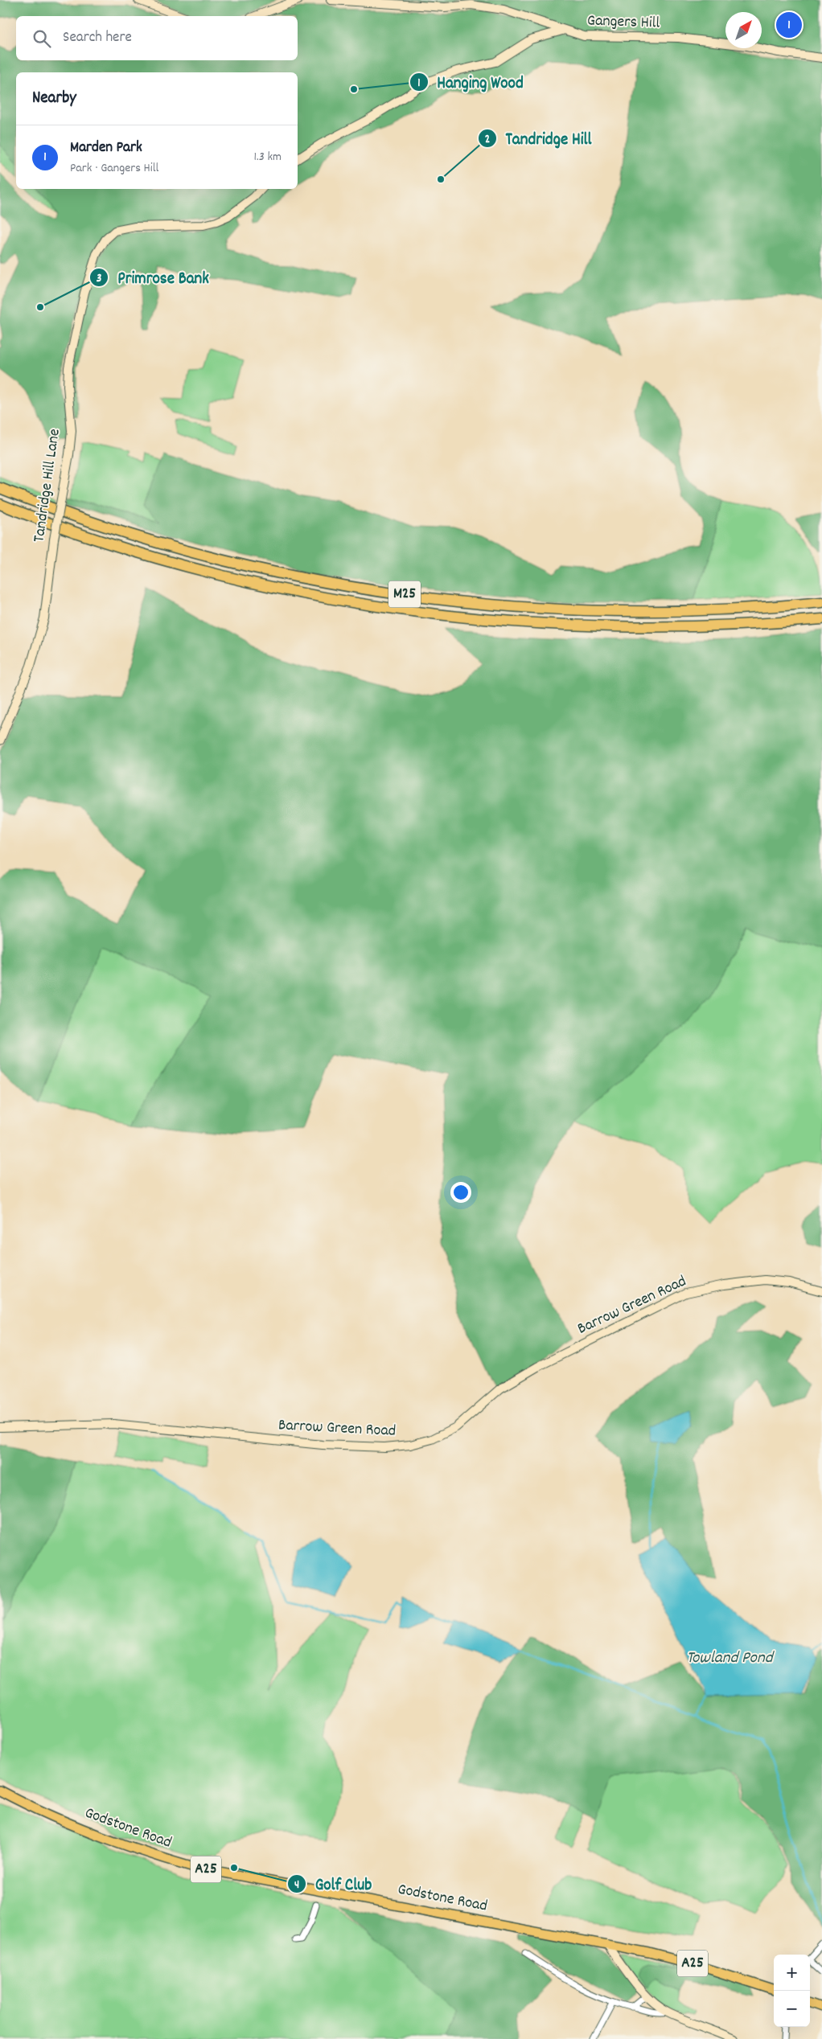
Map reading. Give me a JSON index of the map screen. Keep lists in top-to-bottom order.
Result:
{
  "streets": {
    "highway": ["M25"],
    "main road": ["Godstone Road", "A25"],
    "street": ["Gangers Hill", "Tandridge Hill Lane", "Barrow Green Road"]
  },
  "water": ["Towland Pond"],
  "places": [
    "Hanging Wood",
    "Tandridge Hill",
    "Primrose Bank",
    "Golf Club"
  ],
  "north": "top right",
  "page": {
    "pins": "1",
    "search": "Search here",
    "heading": "Nearby",
    "list": [
      {
        "mark": "1",
        "name": "Marden Park",
        "note": "Park · Gangers Hill",
        "value": "1.3 km"
      }
    ],
    "map_buttons": ["+", "−"]
  }
}
